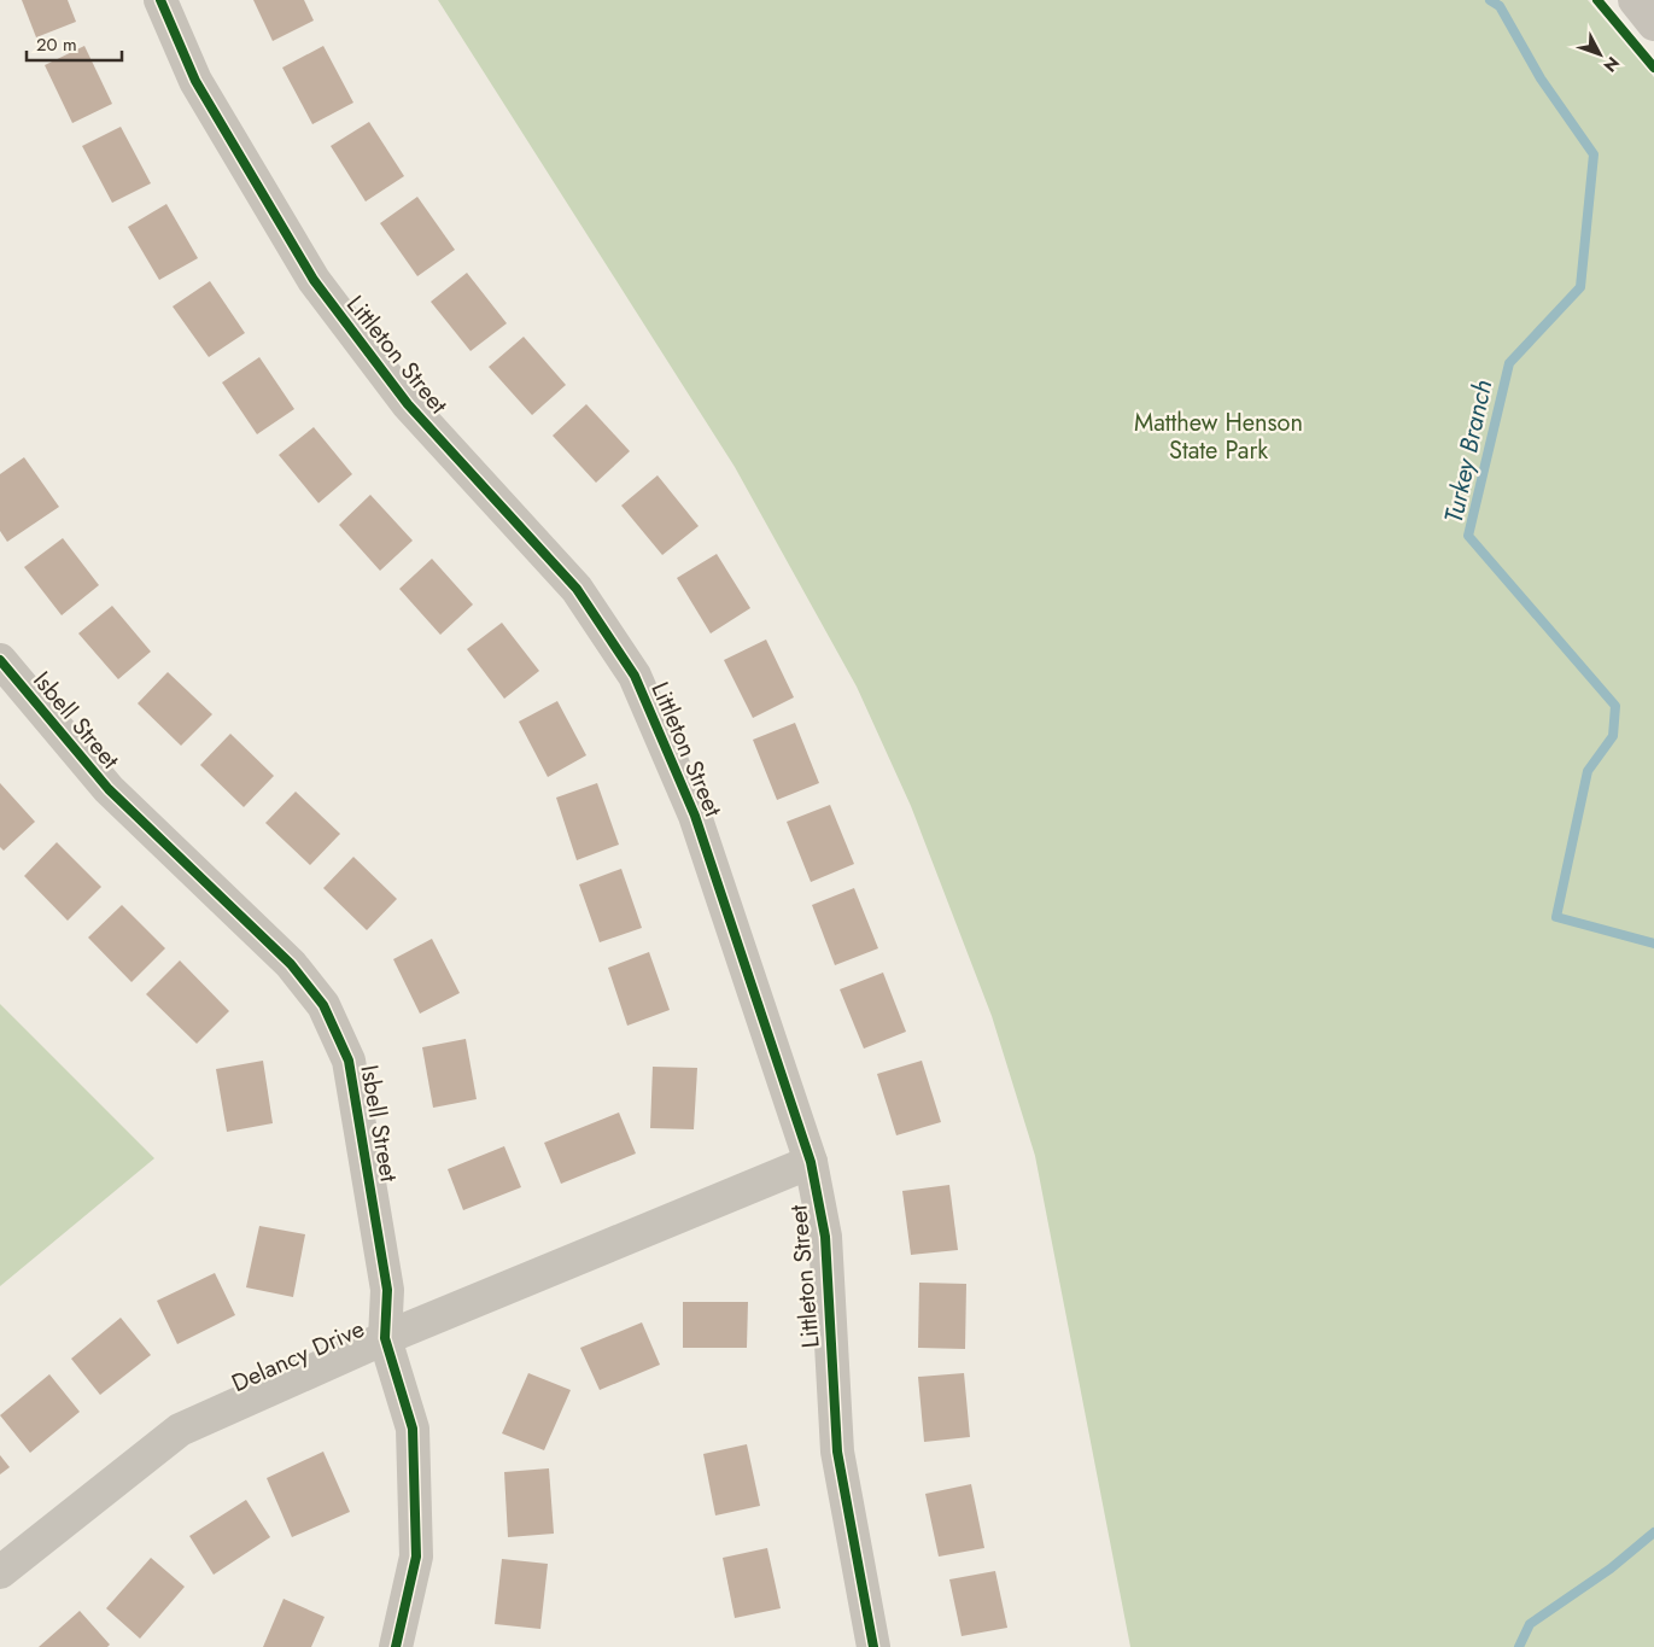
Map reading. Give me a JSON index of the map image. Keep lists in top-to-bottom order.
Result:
{
  "streets": {
    "street": ["Littleton Street", "Isbell Street", "Delancy Drive"]
  },
  "crossings": [
    ["Littleton Street", "Delancy Drive"],
    ["Isbell Street", "Delancy Drive"]
  ],
  "water": ["Turkey Branch"],
  "parks": ["Matthew Henson State Park"],
  "scale_bar": "20 m",
  "north": "bottom right"
}
